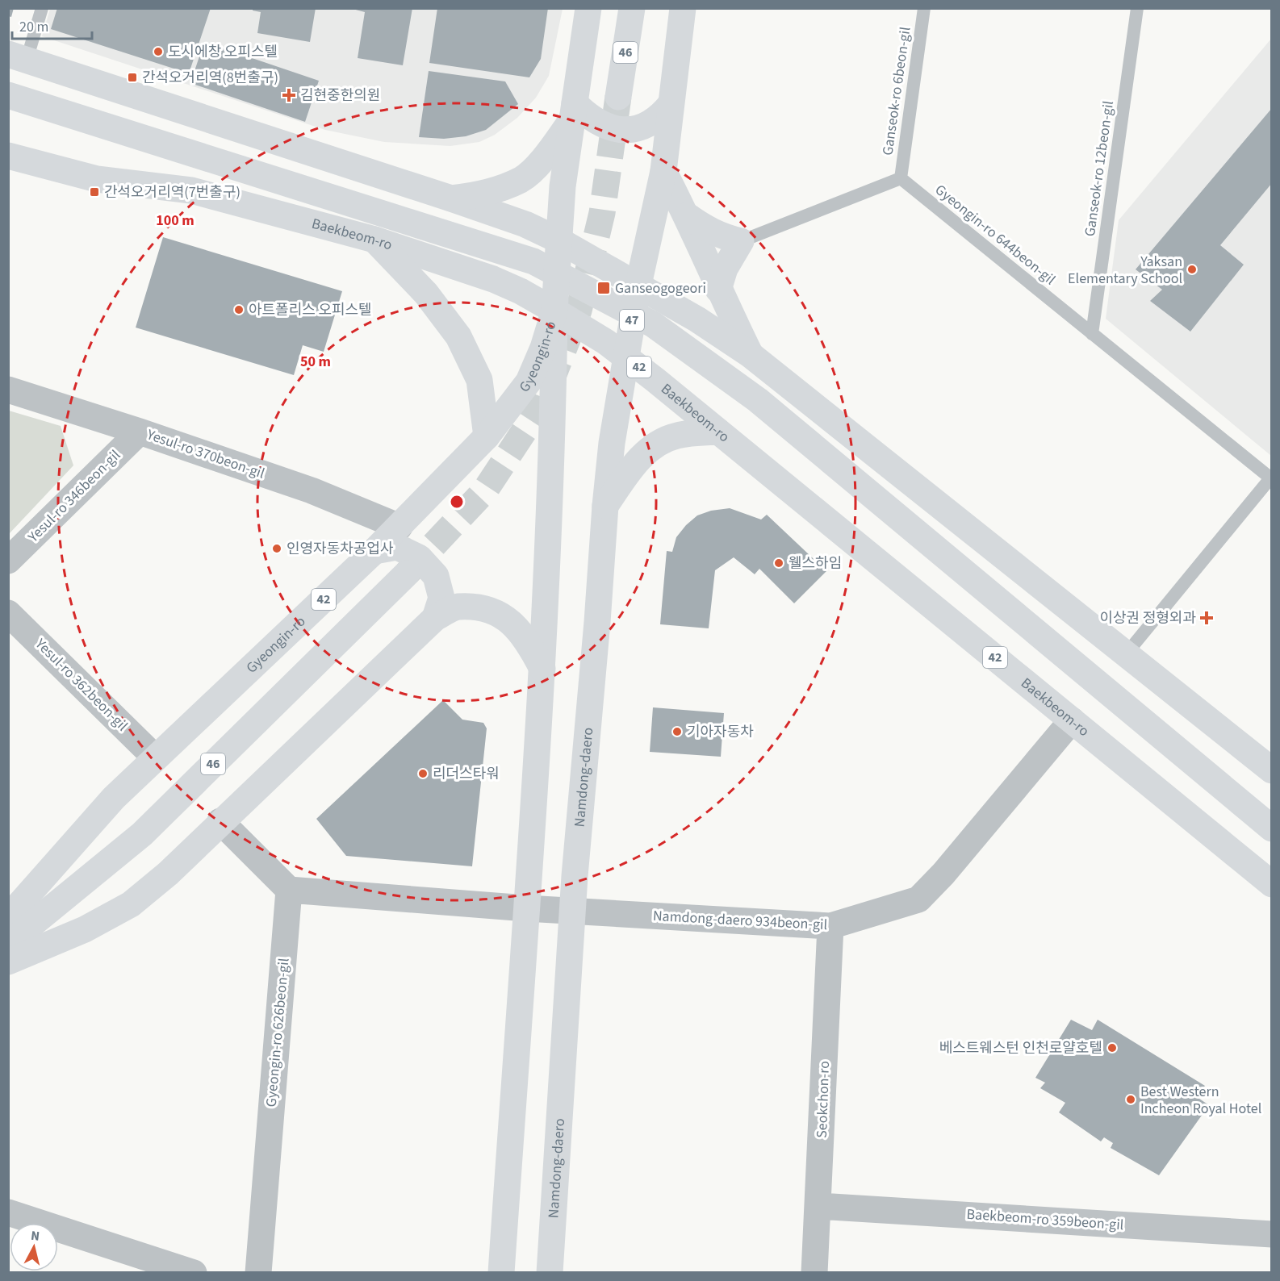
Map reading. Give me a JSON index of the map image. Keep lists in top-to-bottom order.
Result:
{
  "streets": {
    "main road": [
      "46",
      "Baekbeom-ro",
      "47",
      "Gyeongin-ro",
      "42",
      "Namdong-daero"
    ],
    "street": [
      "Yesul-ro 370beon-gil",
      "Yesul-ro 346beon-gil",
      "Yesul-ro 362beon-gil",
      "Namdong-daero 934beon-gil",
      "Gyeongin-ro 626beon-gil",
      "Seokchon-ro",
      "Baekbeom-ro 359beon-gil"
    ],
    "lane": ["Ganseok-ro 6beon-gil", "Ganseok-ro 12beon-gil", "Gyeongin-ro 644beon-gil"]
  },
  "crossings": [
    ["Ganseok-ro 6beon-gil", "Gyeongin-ro 644beon-gil"],
    ["Ganseok-ro 12beon-gil", "Gyeongin-ro 644beon-gil"],
    ["Baekbeom-ro", "Gyeongin-ro"],
    ["Baekbeom-ro", "Namdong-daero"],
    ["Baekbeom-ro", "Namdong-daero 934beon-gil"],
    ["Gyeongin-ro", "Yesul-ro 370beon-gil"],
    ["Gyeongin-ro", "Yesul-ro 362beon-gil"],
    ["Yesul-ro 370beon-gil", "Yesul-ro 346beon-gil"],
    ["Namdong-daero", "Namdong-daero 934beon-gil"],
    ["Namdong-daero 934beon-gil", "Gyeongin-ro 626beon-gil"],
    ["Namdong-daero 934beon-gil", "Seokchon-ro"],
    ["Seokchon-ro", "Baekbeom-ro 359beon-gil"]
  ],
  "places": {
    "other": [
      "도시에창 오피스텔",
      "Yaksan Elementary School",
      "아트폴리스 오피스텔",
      "인영자동차공업사",
      "웰스하임",
      "기아자동차",
      "리더스타워",
      "베스트웨스턴 인천로얄호텔",
      "Best Western Incheon Royal Hotel"
    ],
    "transit": ["간석오거리역(8번출구)", "간석오거리역(7번출구)", "Ganseogogeori"],
    "health": ["김현중한의원", "이상권 정형외과"]
  },
  "scale_bar": "20 m",
  "north": "top",
  "rings": ["100 m", "50 m"]
}
